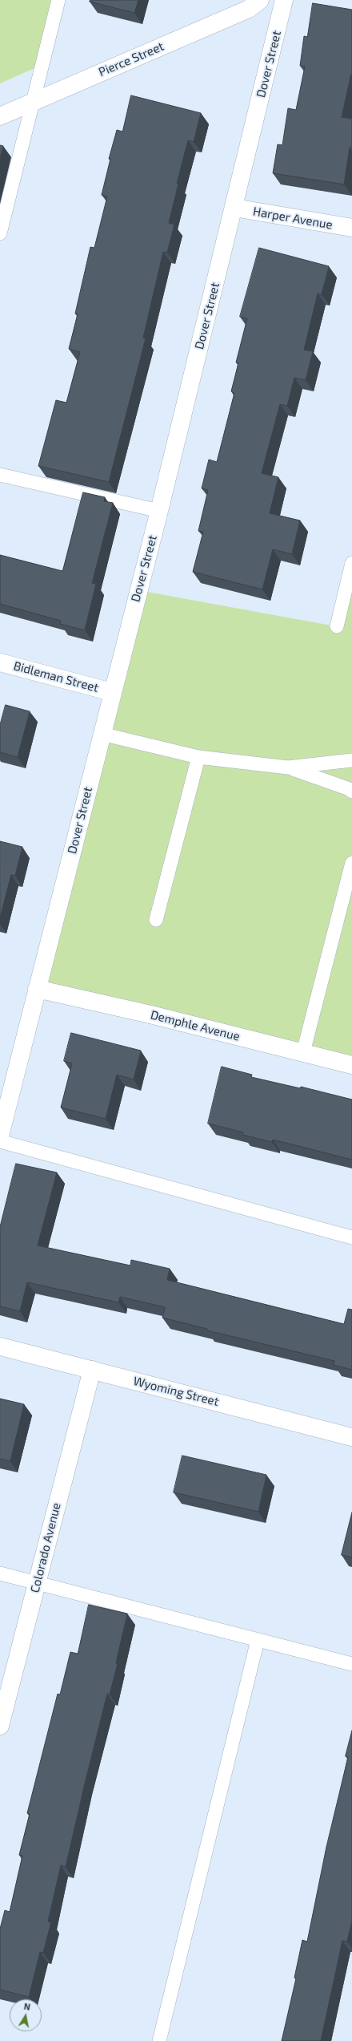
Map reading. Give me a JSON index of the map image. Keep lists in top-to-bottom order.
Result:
{
  "streets": {
    "street": [
      "Pierce Street",
      "Dover Street",
      "Harper Avenue",
      "Bidleman Street",
      "Demphle Avenue",
      "Wyoming Street",
      "Colorado Avenue"
    ]
  },
  "crossings": [
    ["Dover Street", "Harper Avenue"],
    ["Dover Street", "Bidleman Street"],
    ["Dover Street", "Demphle Avenue"],
    ["Wyoming Street", "Colorado Avenue"]
  ],
  "north": "top"
}
